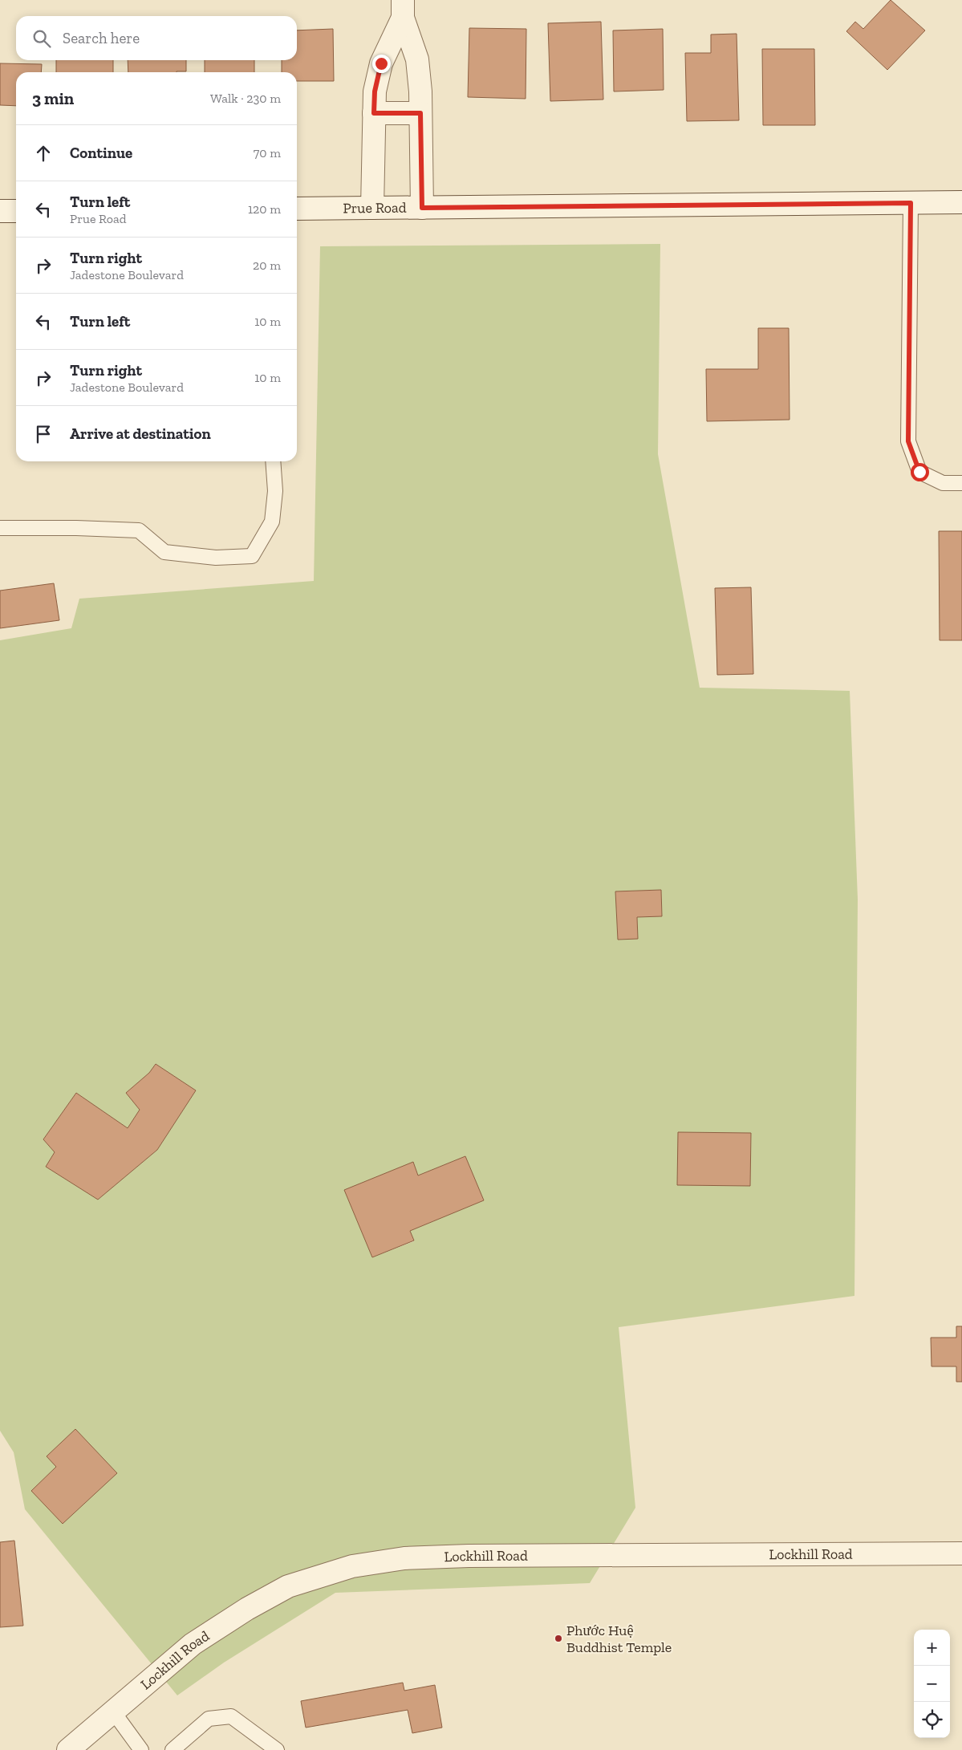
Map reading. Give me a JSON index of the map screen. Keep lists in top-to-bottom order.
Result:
{
  "streets": {
    "street": ["Prue Road", "Lockhill Road"]
  },
  "places": ["Phước Huệ Buddhist Temple"],
  "page": {
    "search": "Search here",
    "heading": ["3 min", "Walk · 230 m"],
    "list": [
      ["Continue", "70 m"],
      ["Turn left", "Prue Road", "120 m"],
      ["Turn right", "Jadestone Boulevard", "20 m"],
      ["Turn left", "10 m"],
      ["Turn right", "Jadestone Boulevard", "10 m"],
      "Arrive at destination"
    ],
    "map_buttons": ["+", "−"]
  }
}
